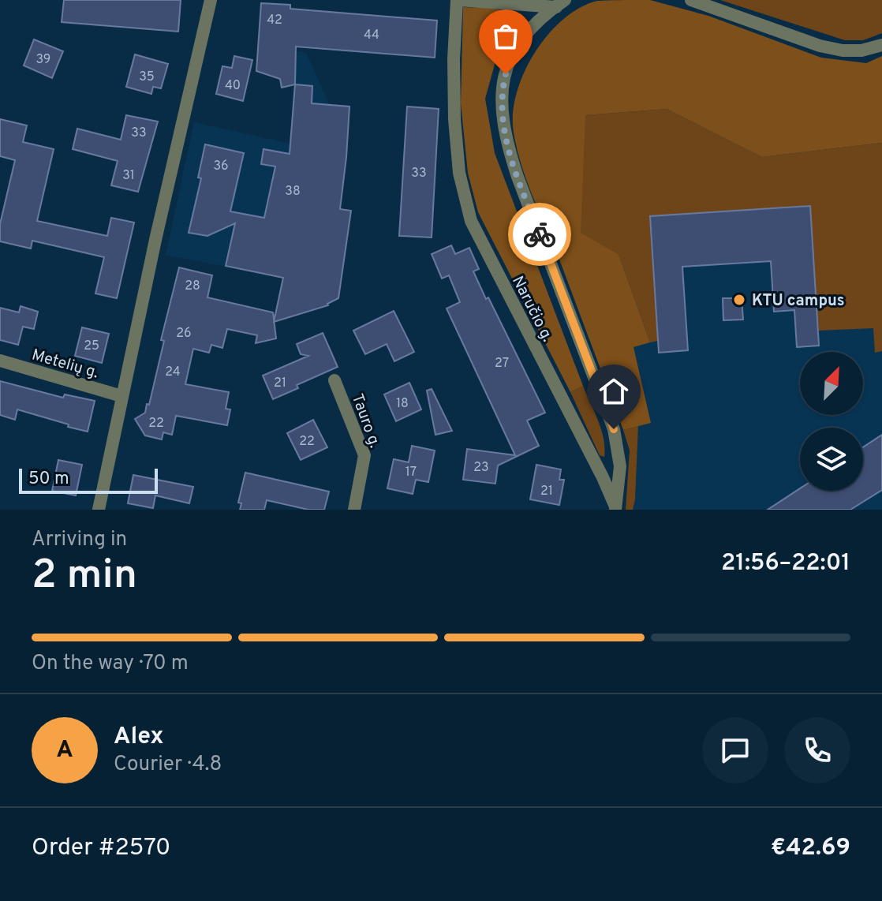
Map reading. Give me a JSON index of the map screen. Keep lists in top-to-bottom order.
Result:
{
  "streets": {
    "street": ["Naručio g.", "Metelių g.", "Tauro g."]
  },
  "places": ["KTU campus"],
  "house_numbers": [
    "42",
    "44",
    "39",
    "35",
    "40",
    "33",
    "36",
    "33",
    "31",
    "38",
    "28",
    "26",
    "25",
    "27",
    "24",
    "21",
    "18",
    "22",
    "22",
    "23",
    "17",
    "21"
  ],
  "scale_bar": "50 m",
  "north": "top right",
  "page": {
    "scale": "50 m",
    "heading": ["2 min", "Arriving in", "21:56–22:01"],
    "panel": [
      "Alex",
      "Courier · 4.8",
      "Order #2570",
      "€42.69"
    ],
    "bar": "On the way · 70 m",
    "round": "A"
  }
}
